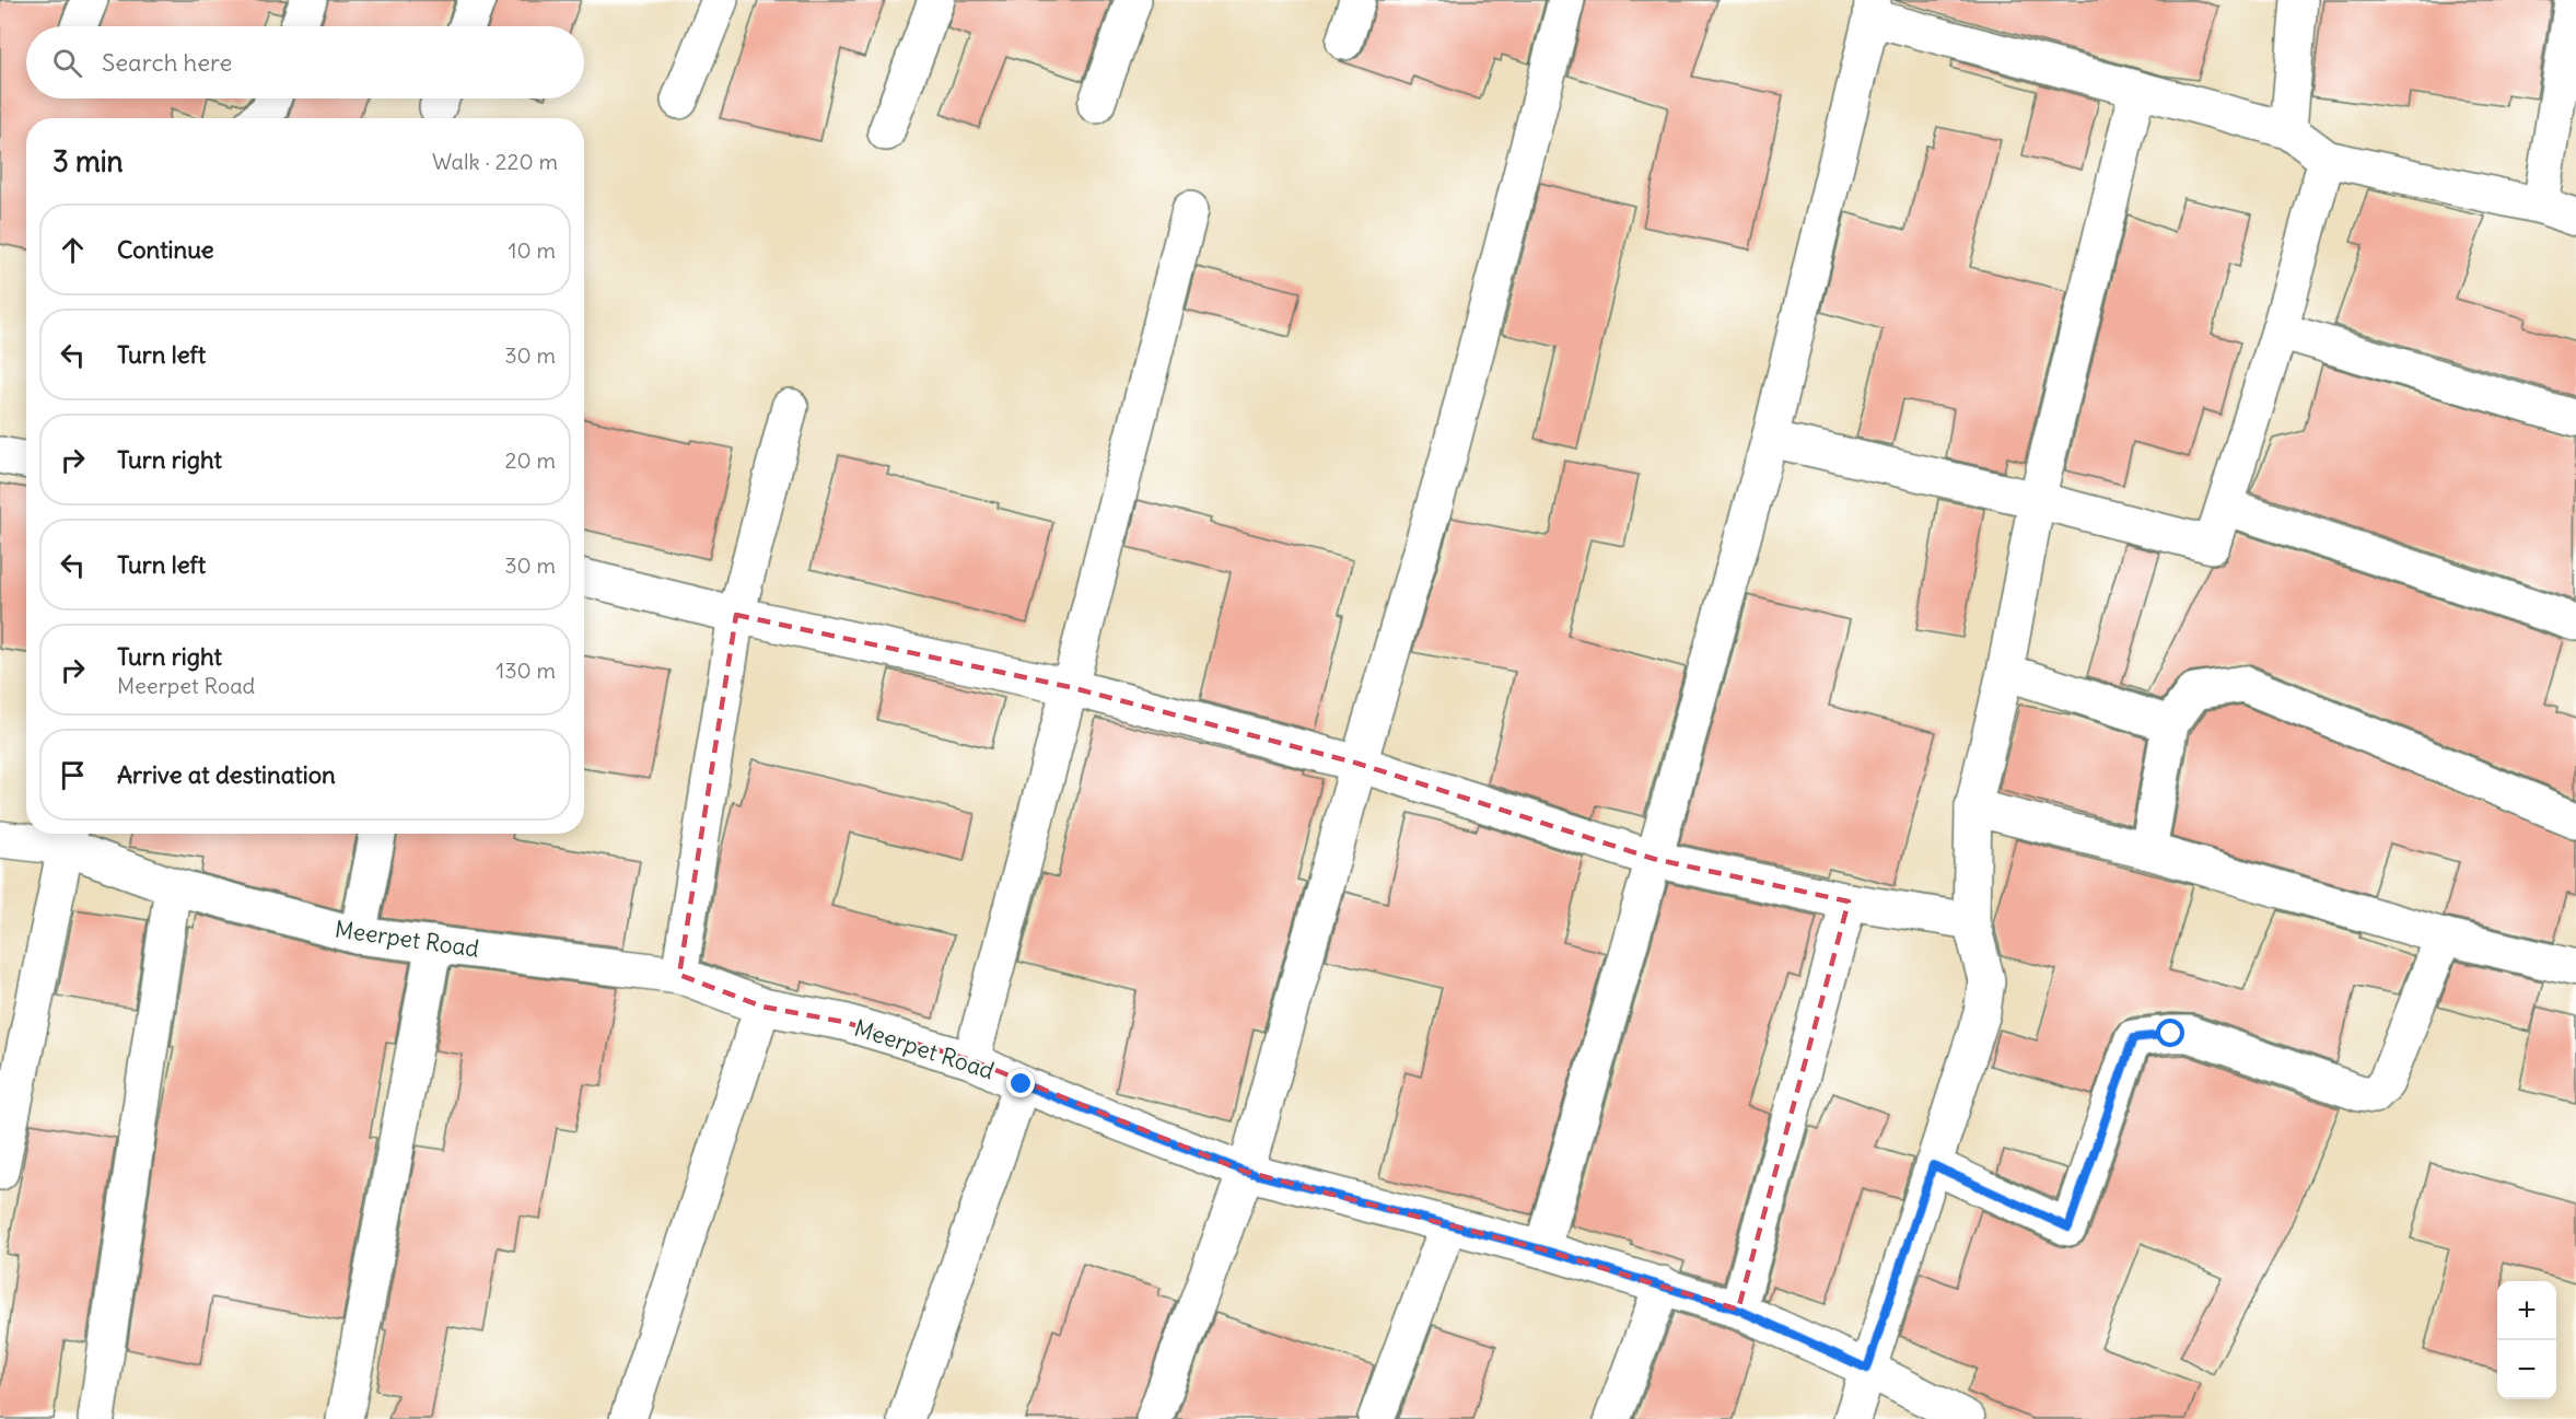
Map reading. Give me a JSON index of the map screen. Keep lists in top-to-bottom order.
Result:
{
  "streets": {
    "street": ["Meerpet Road"]
  },
  "page": {
    "search": "Search here",
    "heading": ["3 min", "Walk · 220 m"],
    "list": [
      ["Continue", "10 m"],
      ["Turn left", "30 m"],
      ["Turn right", "20 m"],
      ["Turn left", "30 m"],
      ["Turn right", "Meerpet Road", "130 m"],
      "Arrive at destination"
    ],
    "map_buttons": ["+", "−"]
  }
}
